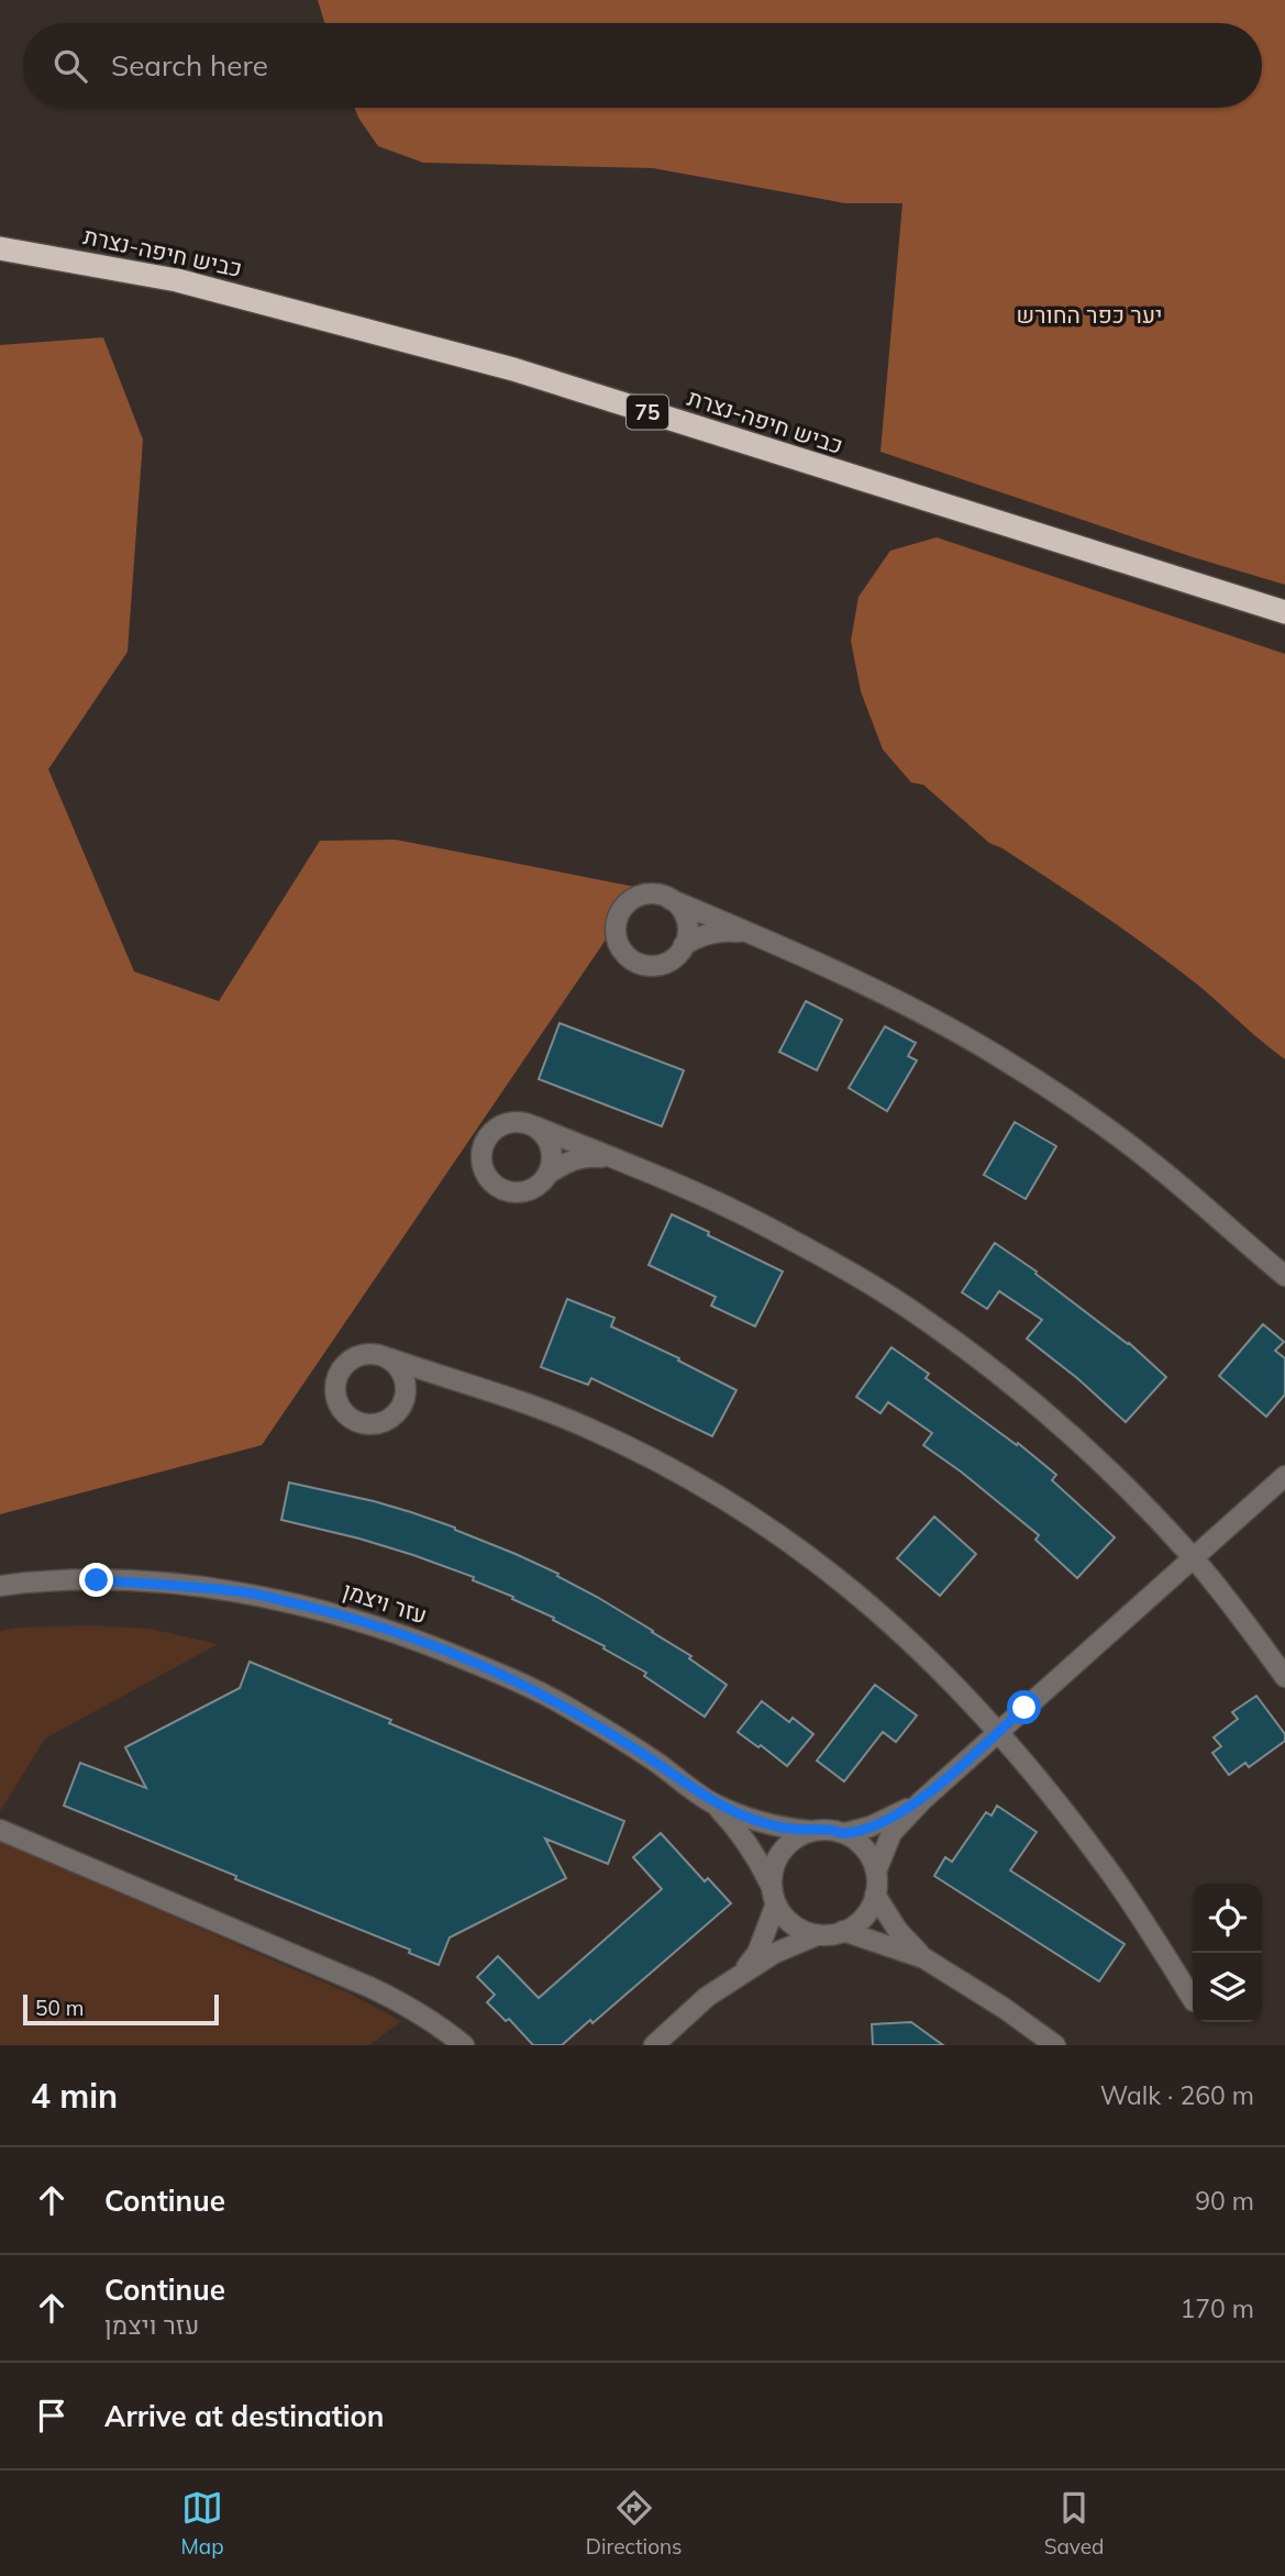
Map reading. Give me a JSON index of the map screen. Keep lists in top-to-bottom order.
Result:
{
  "streets": {
    "highway": ["כביש חיפה-נצרת", "75"],
    "street": ["עזר ויצמן"]
  },
  "parks": ["יער כפר החורש"],
  "scale_bar": "50 m",
  "page": {
    "search": "Search here",
    "scale": "50 m",
    "heading": ["4 min", "Walk · 260 m"],
    "list": [
      ["Continue", "90 m"],
      ["Continue", "עזר ויצמן", "170 m"],
      "Arrive at destination"
    ],
    "nav": ["Map", "Directions", "Saved"]
  }
}
